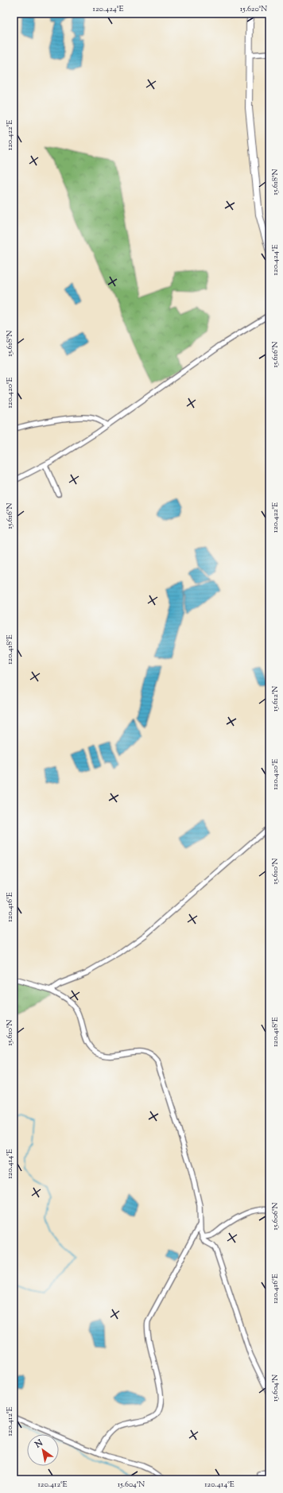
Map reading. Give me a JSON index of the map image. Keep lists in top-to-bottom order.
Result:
{
  "north": "top left",
  "coordinates": [
    "120.424°E",
    "15.620°N",
    "120.422°E",
    "15.618°N",
    "15.616°N",
    "120.420°E",
    "120.418°E",
    "15.612°N",
    "15.610°N",
    "120.416°E",
    "120.414°E",
    "15.606°N",
    "15.604°N",
    "120.412°E"
  ]
}
